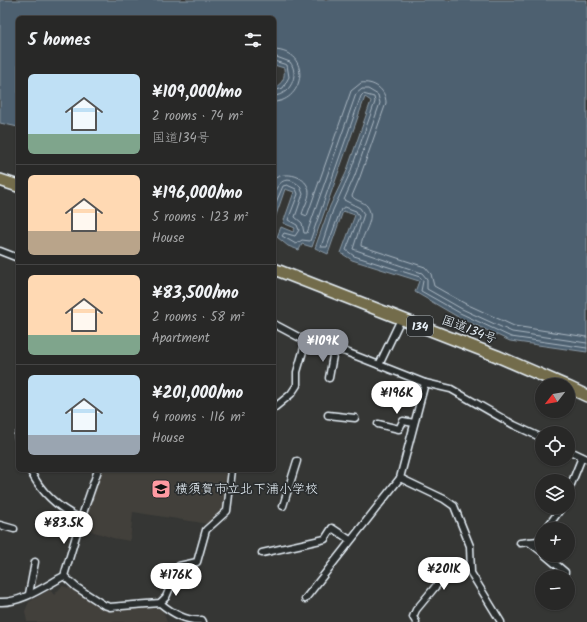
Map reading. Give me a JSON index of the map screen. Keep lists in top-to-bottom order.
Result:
{
  "streets": {
    "highway": ["134", "国道134号"]
  },
  "places": {
    "school or university": ["横須賀市立北下浦小学校"]
  },
  "north": "bottom left",
  "page": {
    "heading": "5 homes",
    "list": [
      {
        "name": "¥109,000/mo",
        "note": "2 rooms · 74 m² · 国道134号"
      },
      {
        "name": "¥196,000/mo",
        "note": "5 rooms · 123 m² · House"
      },
      {
        "name": "¥83,500/mo",
        "note": "2 rooms · 58 m² · Apartment"
      },
      {
        "name": "¥201,000/mo",
        "note": "4 rooms · 116 m² · House"
      }
    ],
    "price": [
      "¥109K",
      "¥196K",
      "¥83.5K",
      "¥201K",
      "¥176K"
    ],
    "map_buttons": ["+", "−"]
  }
}
